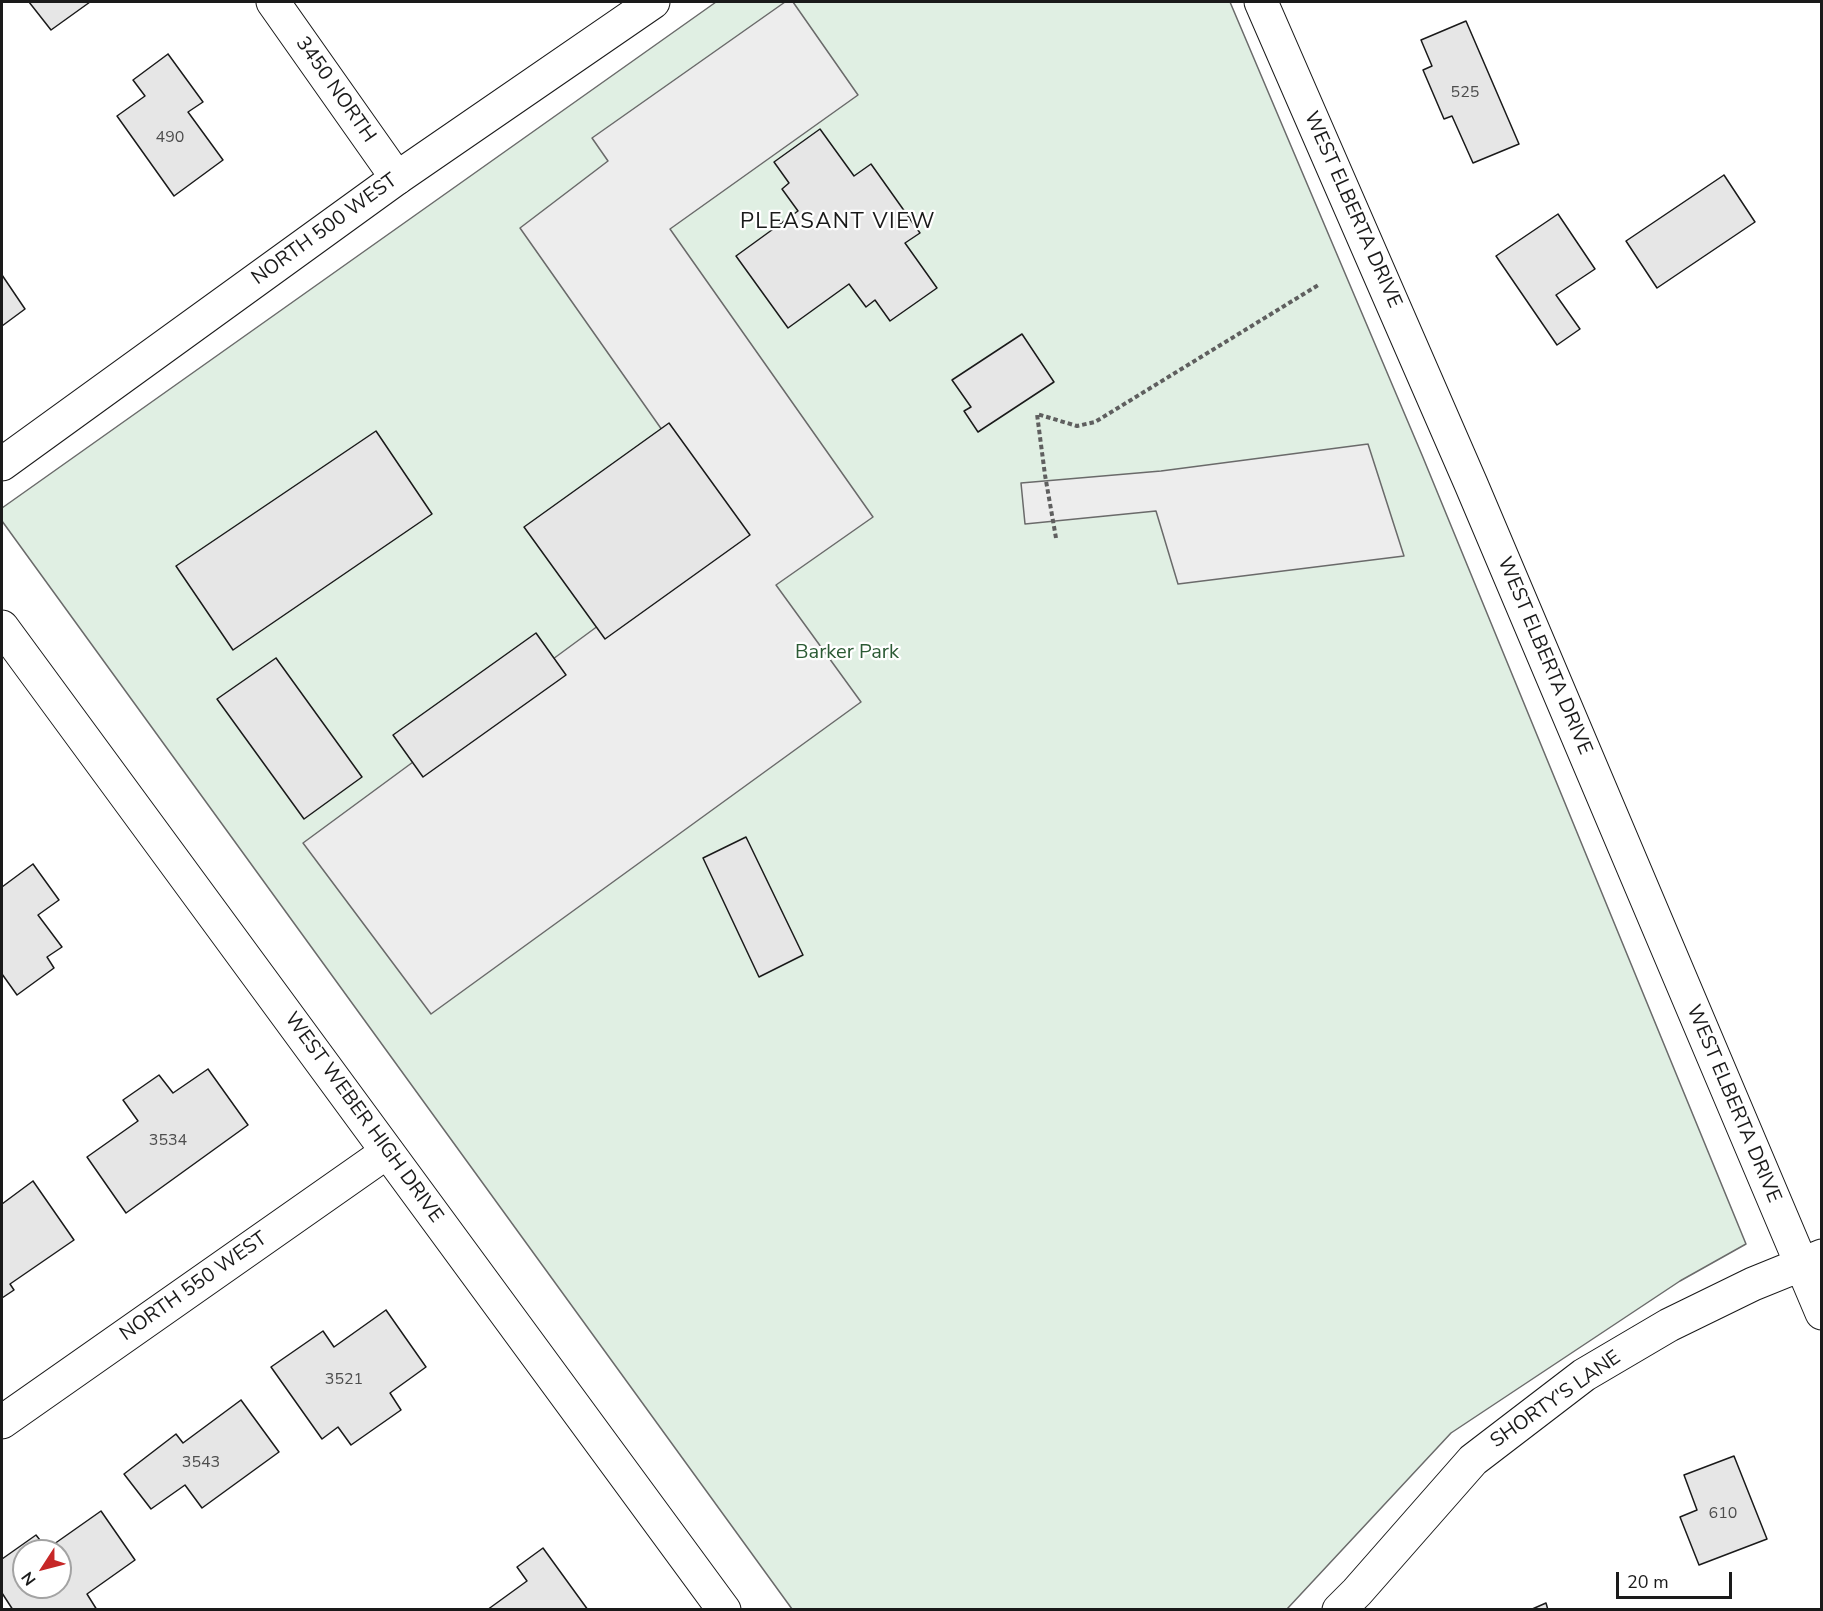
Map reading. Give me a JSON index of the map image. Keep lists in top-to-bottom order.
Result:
{
  "streets": {
    "street": [
      "3450 NORTH",
      "WEST ELBERTA DRIVE",
      "NORTH 500 WEST",
      "WEST WEBER HIGH DRIVE",
      "NORTH 550 WEST",
      "SHORTY'S LANE"
    ]
  },
  "crossings": [
    ["3450 NORTH", "NORTH 500 WEST"],
    ["WEST ELBERTA DRIVE", "SHORTY'S LANE"],
    ["WEST WEBER HIGH DRIVE", "NORTH 550 WEST"]
  ],
  "districts": ["PLEASANT VIEW"],
  "parks": ["Barker Park"],
  "house_numbers": [
    "525",
    "490",
    "3534",
    "3521",
    "3543",
    "610"
  ],
  "scale_bar": "20 m",
  "north": "bottom left"
}
